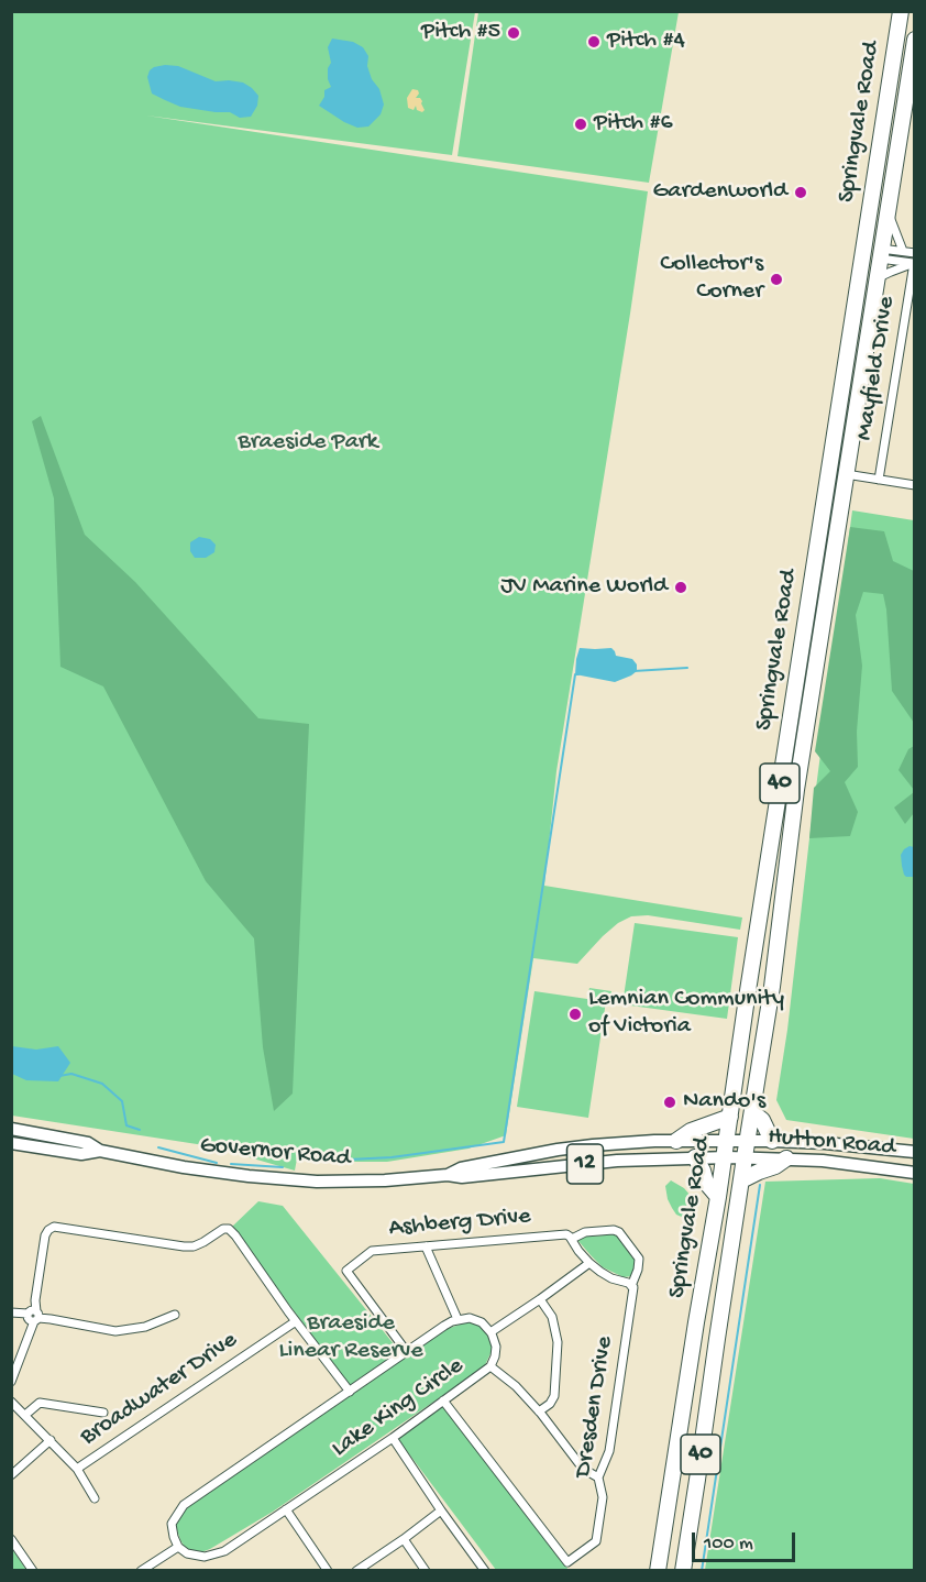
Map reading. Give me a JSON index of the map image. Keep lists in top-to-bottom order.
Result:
{
  "streets": {
    "highway": ["Springvale Road", "40"],
    "main road": ["Hutton Road", "Governor Road", "12"],
    "street": [
      "Mayfield Drive",
      "Ashberg Drive",
      "Broadwater Drive",
      "Dresden Drive",
      "Lake King Circle"
    ]
  },
  "crossings": [
    ["Springvale Road", "Hutton Road"],
    ["Springvale Road", "Governor Road"],
    ["Hutton Road", "Governor Road"],
    ["Ashberg Drive", "Dresden Drive"],
    ["Ashberg Drive", "Lake King Circle"],
    ["Dresden Drive", "Lake King Circle"]
  ],
  "parks": ["Braeside Park", "Braeside Linear Reserve"],
  "places": [
    "Pitch #5",
    "Pitch #4",
    "Pitch #6",
    "Gardenworld",
    "Collector's Corner",
    "JV Marine World",
    "Lemnian Community of Victoria",
    "Nando's"
  ],
  "scale_bar": "100 m"
}
